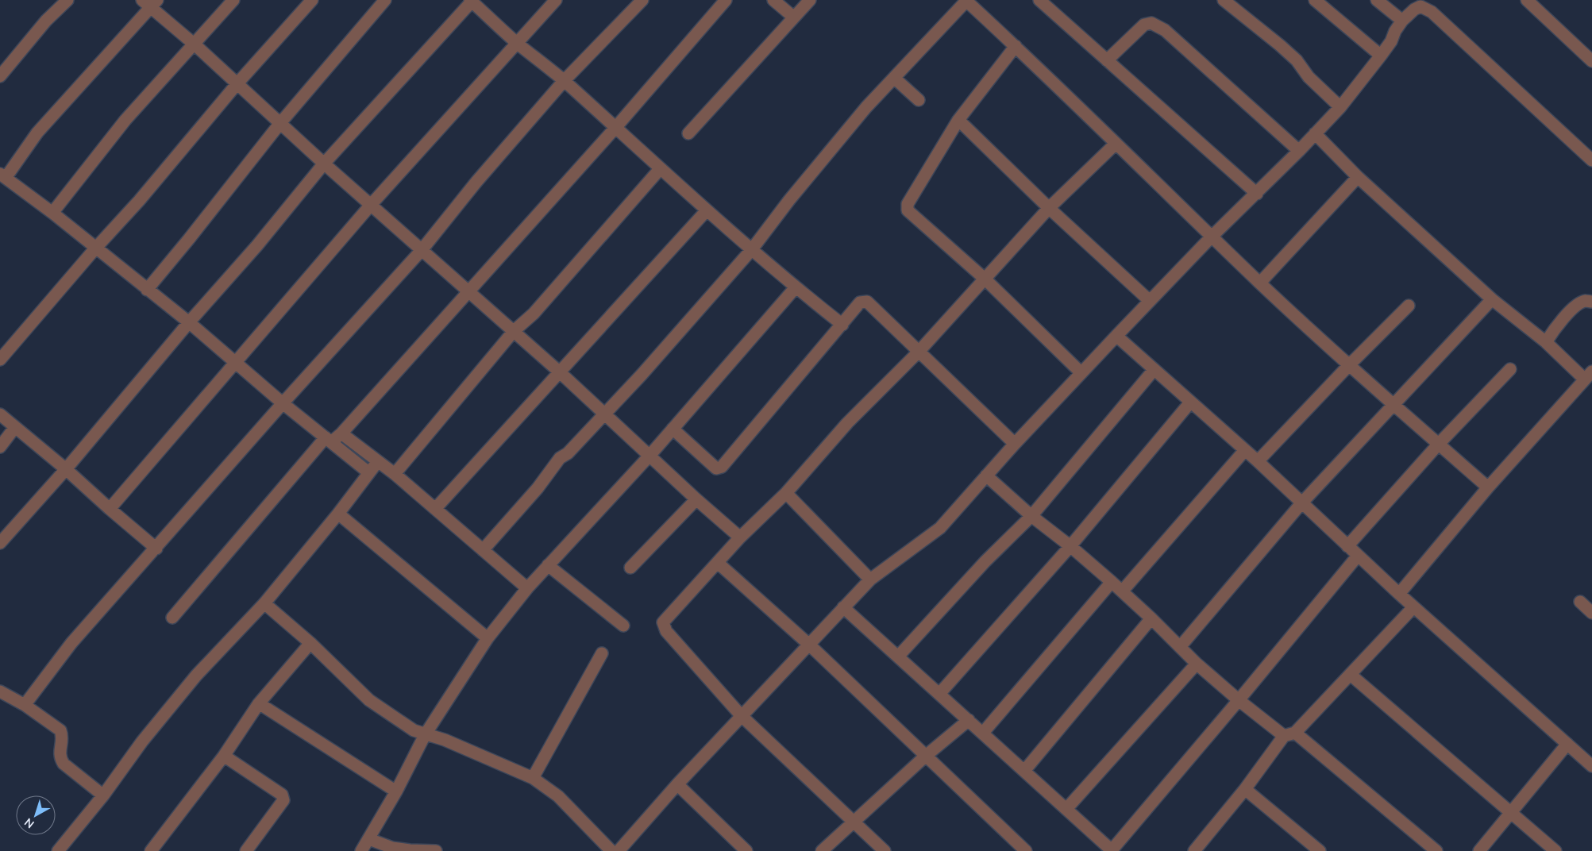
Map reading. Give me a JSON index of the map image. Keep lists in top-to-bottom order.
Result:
{
  "north": "bottom left"
}
